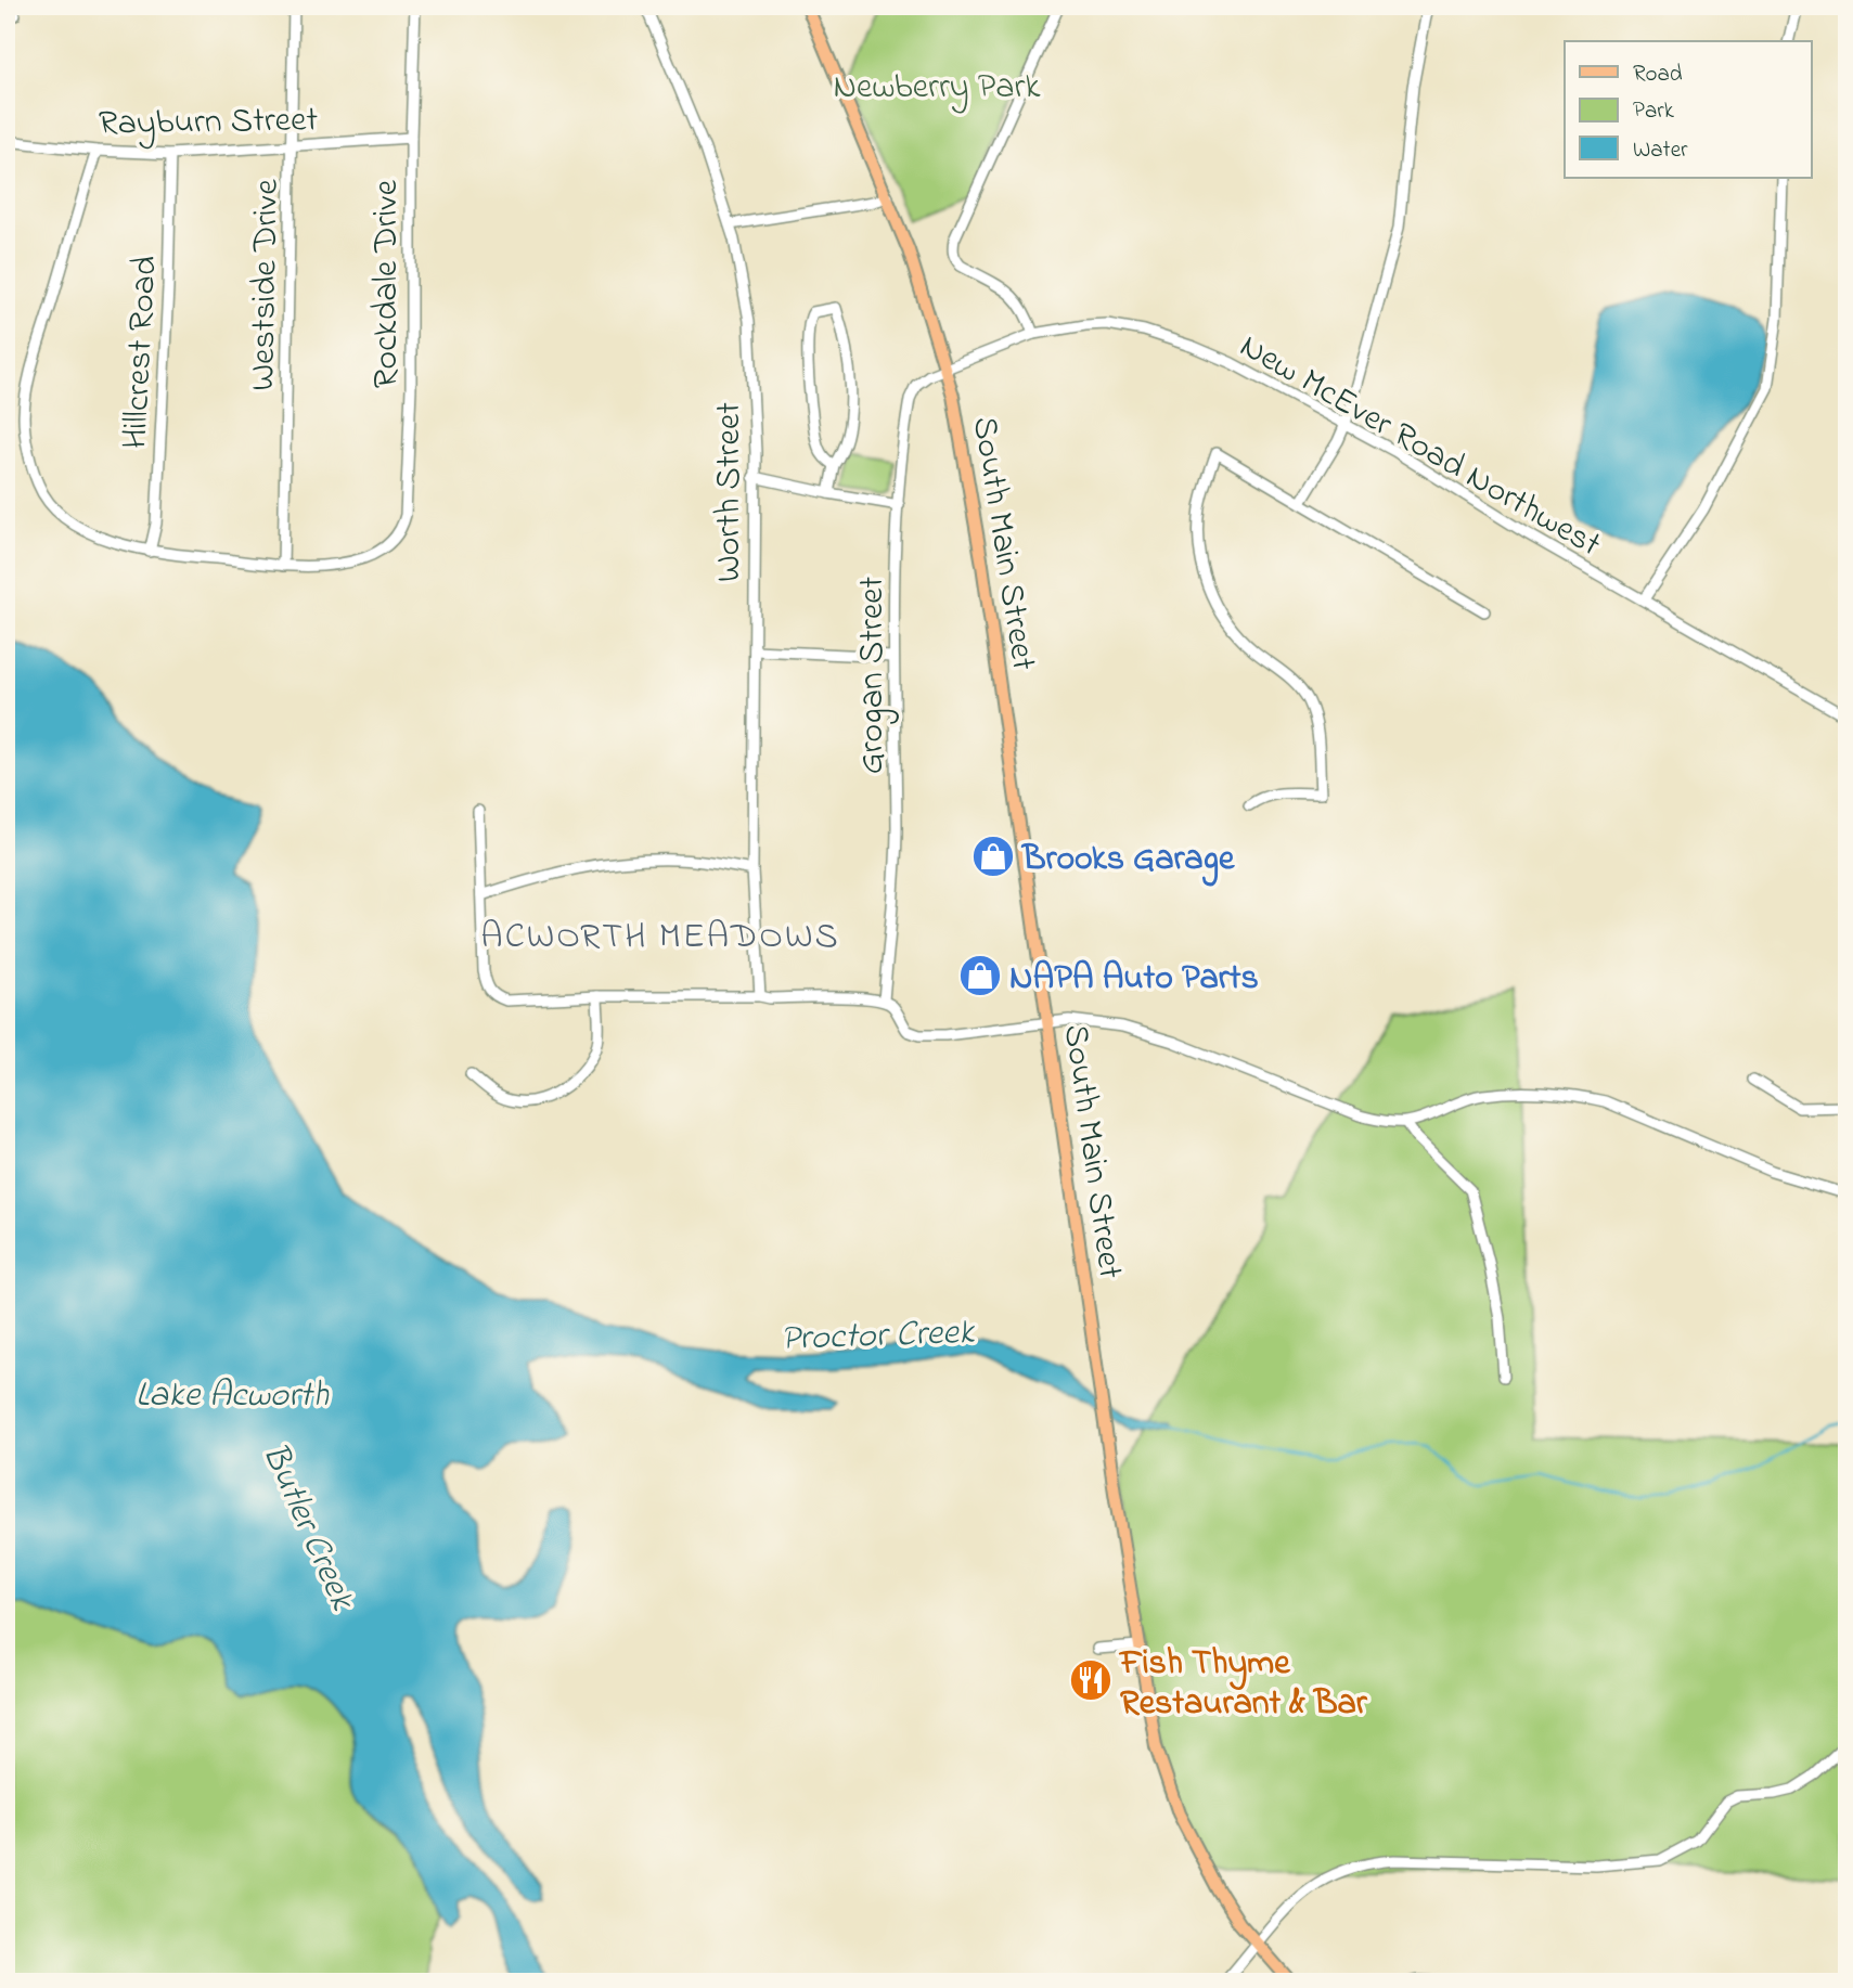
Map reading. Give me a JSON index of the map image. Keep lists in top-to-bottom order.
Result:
{
  "streets": {
    "main road": ["South Main Street"],
    "street": [
      "Rayburn Street",
      "Rockdale Drive",
      "Westside Drive",
      "Hillcrest Road",
      "New McEver Road Northwest",
      "Worth Street",
      "Grogan Street"
    ]
  },
  "crossings": [
    ["Rayburn Street", "Rockdale Drive"],
    ["Rayburn Street", "Westside Drive"],
    ["Rayburn Street", "Hillcrest Road"],
    ["Rockdale Drive", "Westside Drive"],
    ["New McEver Road Northwest", "South Main Street"],
    ["New McEver Road Northwest", "Grogan Street"],
    ["South Main Street", "Grogan Street"]
  ],
  "districts": ["ACWORTH MEADOWS"],
  "water": ["Proctor Creek", "Lake Acworth", "Butler Creek"],
  "parks": ["Newberry Park"],
  "places": {
    "shop": ["Brooks Garage", "NAPA Auto Parts"],
    "restaurant": ["Fish Thyme Restaurant & Bar"]
  },
  "legend": ["Road", "Park", "Water"]
}
